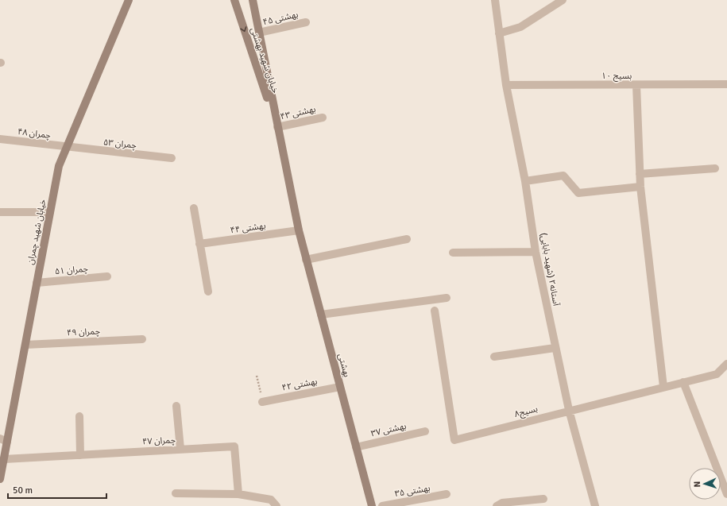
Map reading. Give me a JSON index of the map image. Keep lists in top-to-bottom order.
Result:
{
  "streets": {
    "main road": ["خیابان شهید بهشتی", "خیابان شهید چمران", "بهشتی"],
    "street": [
      "بهشتی ۴۵",
      "بسیج ۱۰",
      "بهشتی ۴۳",
      "چمران ۴۸",
      "چمران ۵۳",
      "بهشتی ۴۴",
      "آستانه۲ (شهید بابایی)",
      "چمران ۵۱",
      "چمران ۴۹",
      "بهشتی ۴۲",
      "بسیج۸",
      "بهشتی ۳۷",
      "چمران ۴۷",
      "بهشتی ۳۵"
    ]
  },
  "crossings": [
    ["بهشتی ۴۵", "خیابان شهید بهشتی"],
    ["خیابان شهید بهشتی", "بهشتی ۴۳"],
    ["خیابان شهید بهشتی", "بهشتی ۴۴"],
    ["خیابان شهید بهشتی", "بهشتی"],
    ["بسیج ۱۰", "آستانه۲ (شهید بابایی)"],
    ["چمران ۴۸", "چمران ۵۳"],
    ["چمران ۴۸", "خیابان شهید چمران"],
    ["چمران ۵۳", "خیابان شهید چمران"],
    ["بهشتی ۴۴", "بهشتی"],
    ["خیابان شهید چمران", "چمران ۵۱"],
    ["خیابان شهید چمران", "چمران ۴۹"],
    ["خیابان شهید چمران", "چمران ۴۷"],
    ["آستانه۲ (شهید بابایی)", "بسیج۸"],
    ["بهشتی", "بهشتی ۴۲"],
    ["بهشتی", "بهشتی ۳۷"]
  ],
  "scale_bar": "50 m",
  "north": "left"
}
